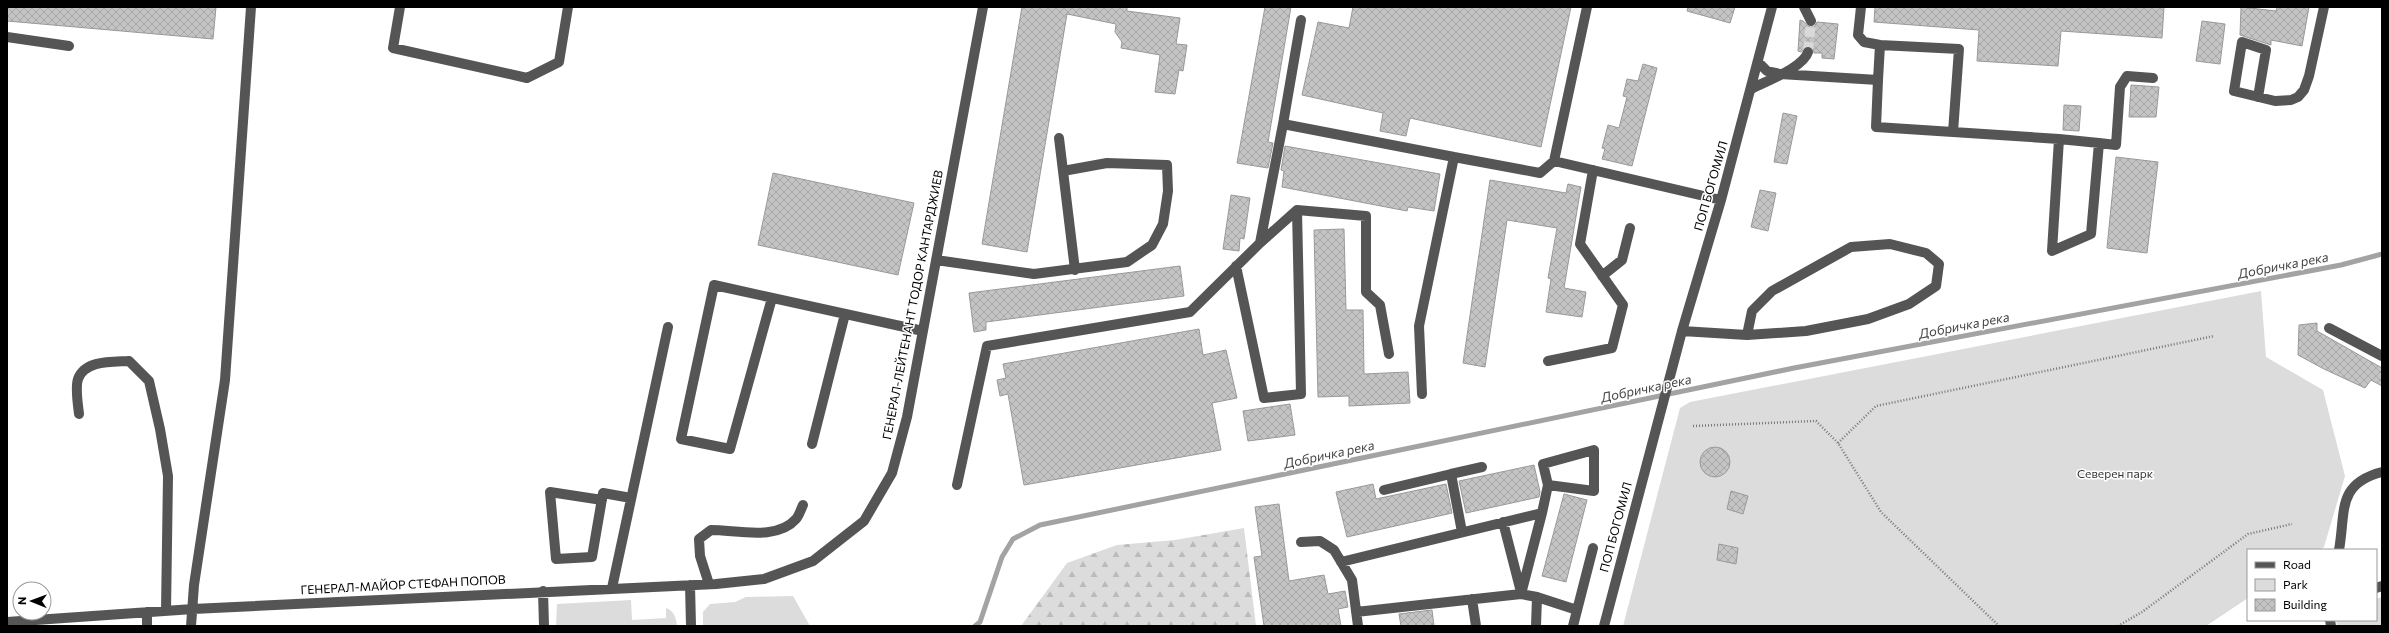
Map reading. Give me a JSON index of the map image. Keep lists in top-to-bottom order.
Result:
{
  "streets": {
    "street": ["ПОП БОГОМИЛ", "ГЕНЕРАЛ-ЛЕЙТЕНАНТ ТОДОР КАНТАРДЖИЕВ", "ГЕНЕРАЛ-МАЙОР СТЕФАН ПОПОВ"]
  },
  "crossings": [
    ["ГЕНЕРАЛ-ЛЕЙТЕНАНТ ТОДОР КАНТАРДЖИЕВ", "ГЕНЕРАЛ-МАЙОР СТЕФАН ПОПОВ"]
  ],
  "water": ["Добричка река"],
  "parks": ["Северен парк"],
  "legend": ["Road", "Park", "Building"],
  "north": "left"
}
